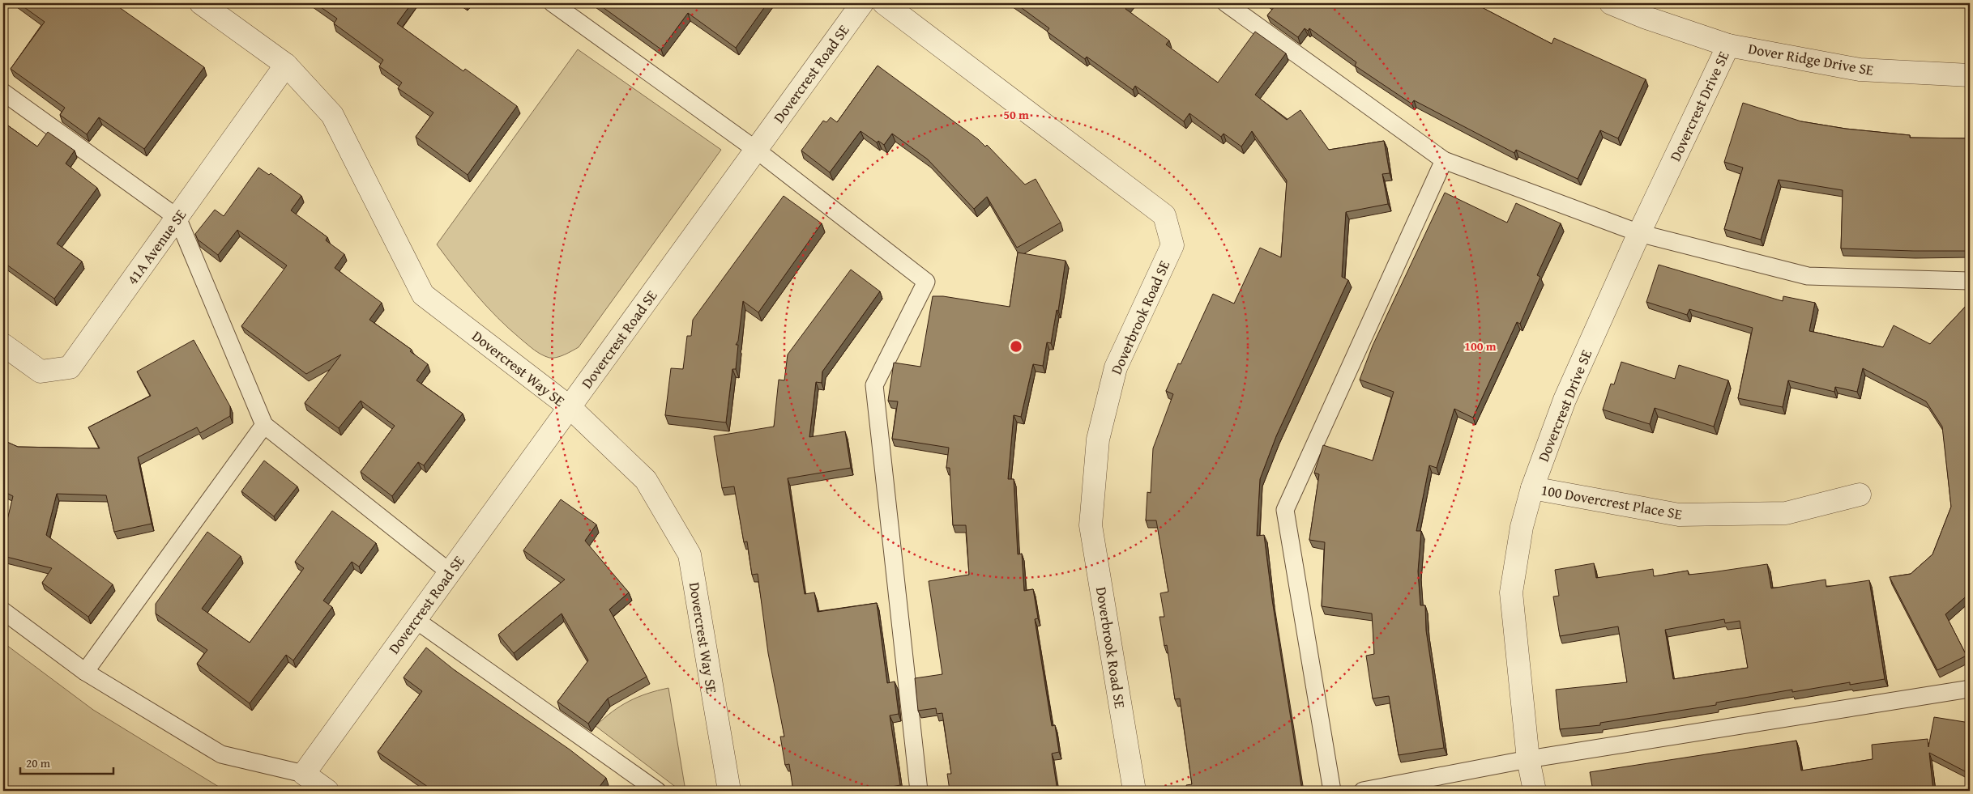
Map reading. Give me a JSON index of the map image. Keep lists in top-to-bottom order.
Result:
{
  "streets": {
    "street": [
      "Dover Ridge Drive SE",
      "Dovercrest Road SE",
      "Dovercrest Drive SE",
      "41A Avenue SE",
      "Doverbrook Road SE",
      "Dovercrest Way SE",
      "100 Dovercrest Place SE"
    ]
  },
  "crossings": [
    ["Dover Ridge Drive SE", "Dovercrest Drive SE"],
    ["Dovercrest Road SE", "Dovercrest Way SE"],
    ["Dovercrest Drive SE", "100 Dovercrest Place SE"],
    ["41A Avenue SE", "Dovercrest Way SE"]
  ],
  "scale_bar": "20 m",
  "rings": ["50 m", "100 m"]
}
